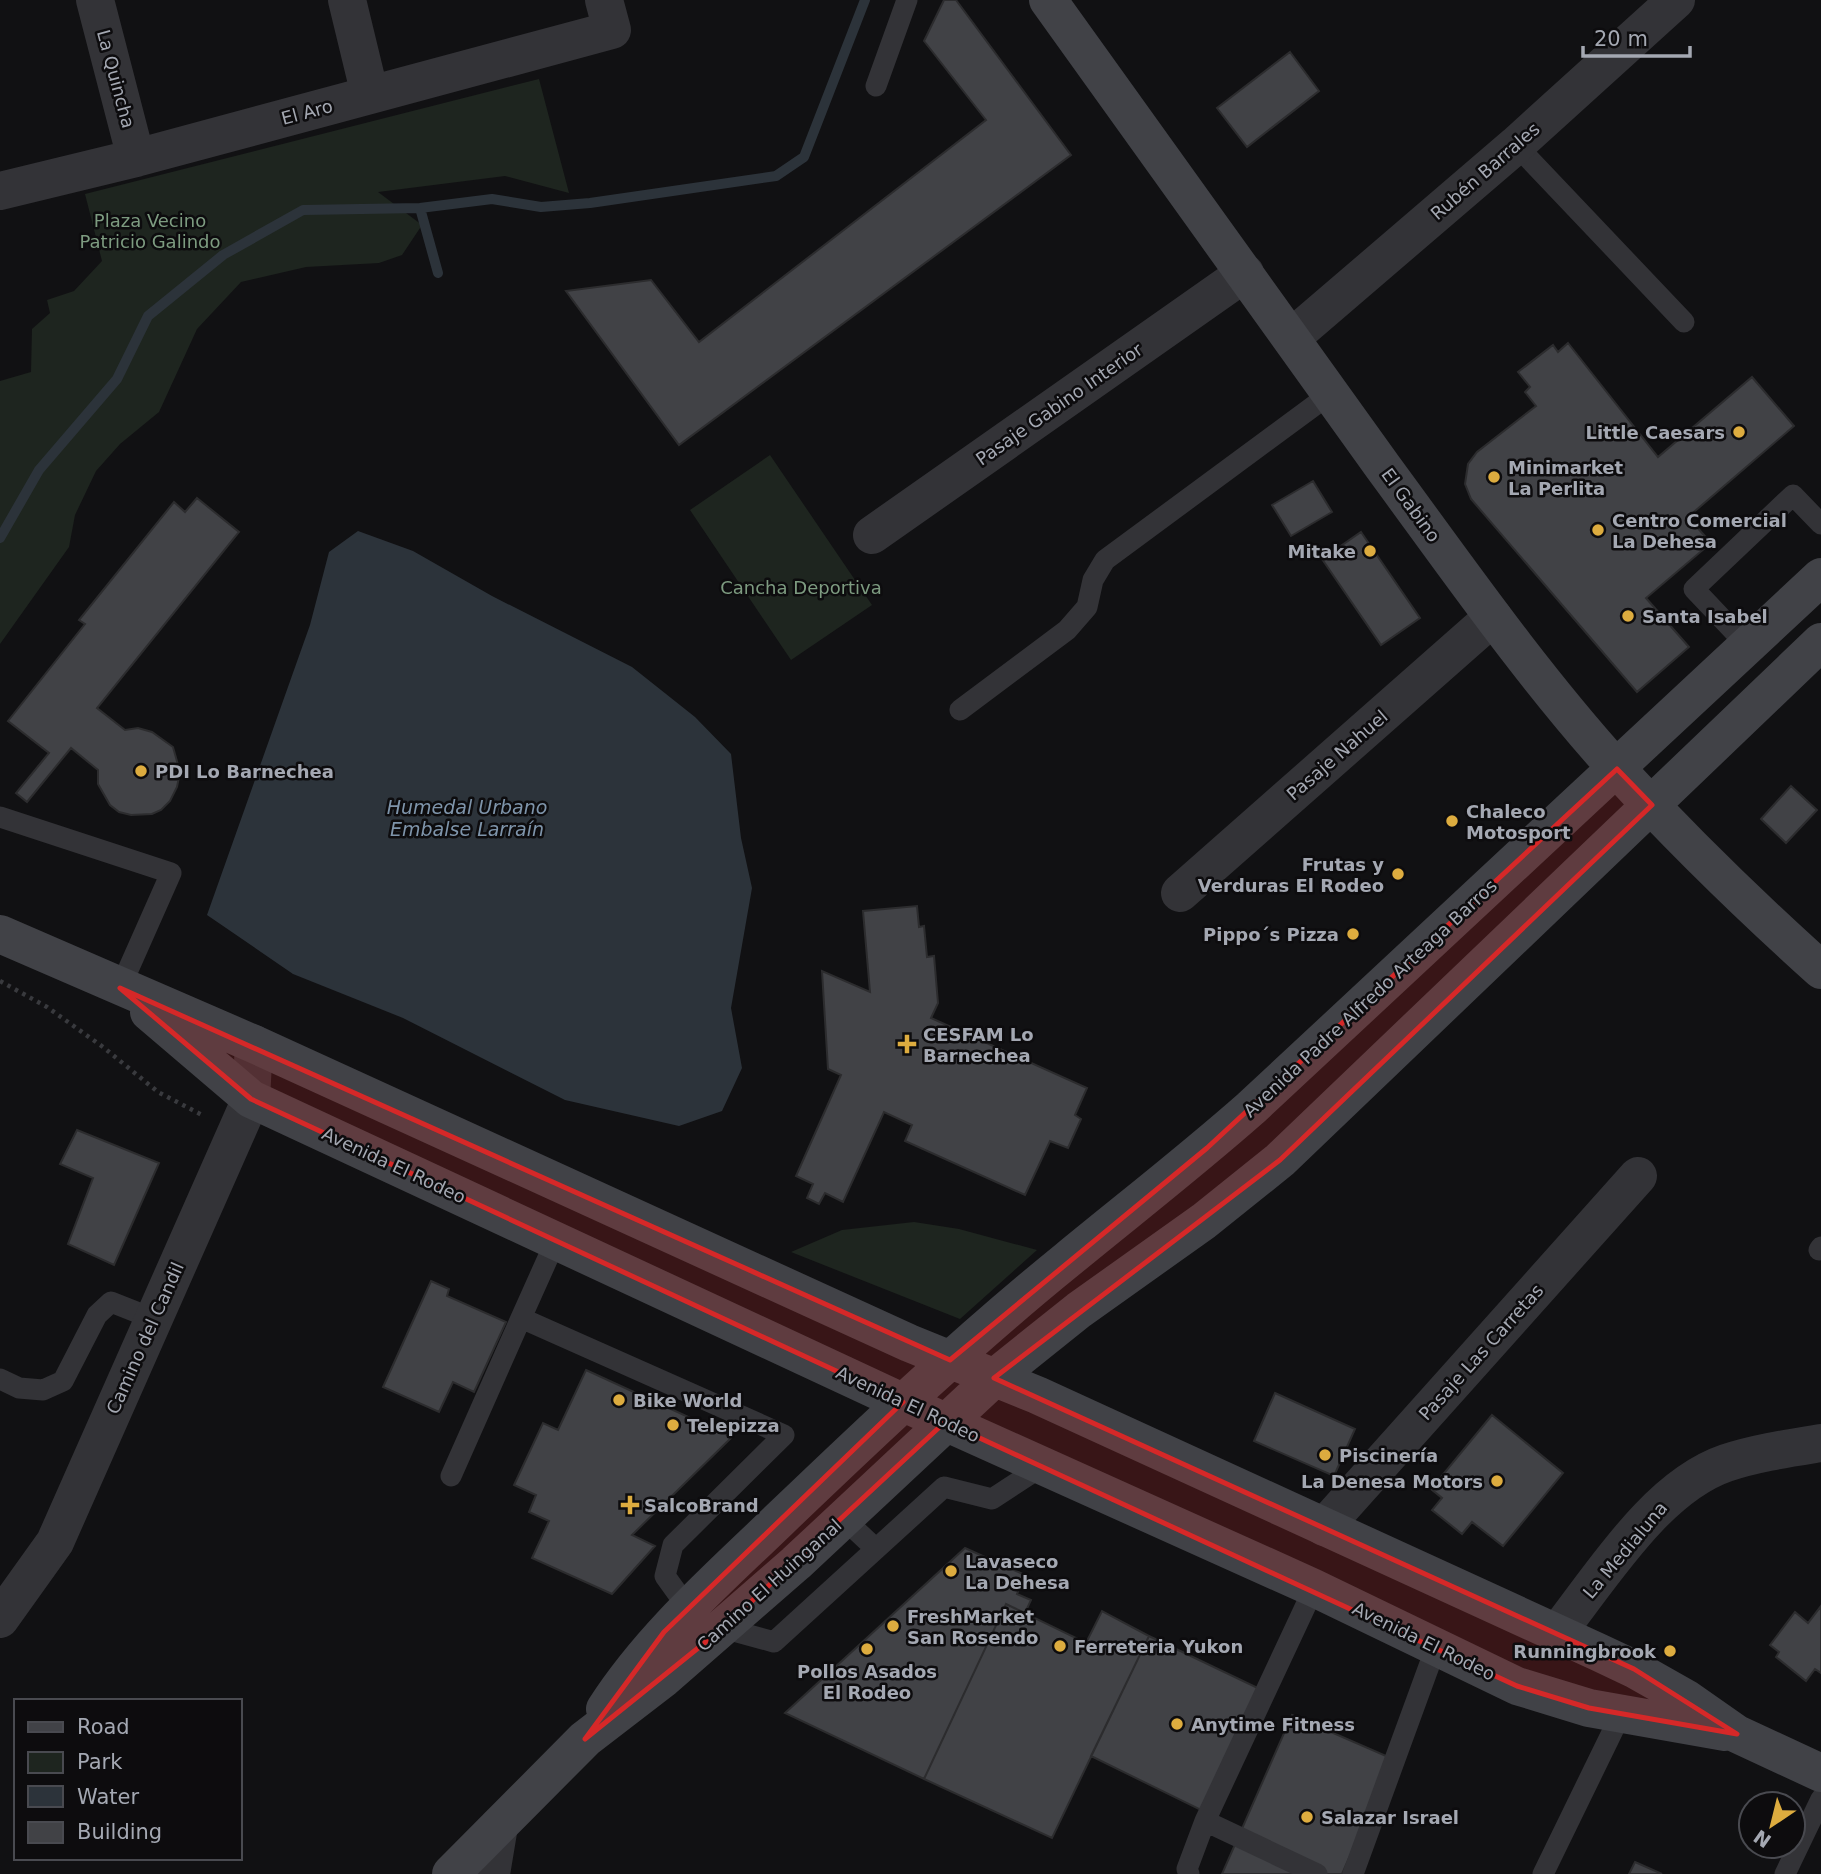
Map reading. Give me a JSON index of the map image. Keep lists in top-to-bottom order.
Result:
{
  "streets": {
    "main road": [
      "El Gabino",
      "Avenida Padre Alfredo Arteaga Barros",
      "Avenida El Rodeo",
      "Camino El Huinganal"
    ],
    "street": [
      "La Quincha",
      "El Aro",
      "Rubén Barrales",
      "Pasaje Gabino Interior",
      "Pasaje Nahuel",
      "Camino del Candil",
      "Pasaje Las Carretas",
      "La Medialuna"
    ]
  },
  "crossings": [
    ["La Quincha", "El Aro"],
    ["Rubén Barrales", "El Gabino"],
    ["Pasaje Gabino Interior", "El Gabino"],
    ["El Gabino", "Pasaje Nahuel"],
    ["El Gabino", "Avenida Padre Alfredo Arteaga Barros"],
    ["Avenida Padre Alfredo Arteaga Barros", "Avenida El Rodeo"],
    ["Avenida Padre Alfredo Arteaga Barros", "Camino El Huinganal"],
    ["Avenida El Rodeo", "Camino del Candil"],
    ["Avenida El Rodeo", "Pasaje Las Carretas"],
    ["Avenida El Rodeo", "La Medialuna"],
    ["Avenida El Rodeo", "Camino El Huinganal"]
  ],
  "water": ["Humedal Urbano Embalse Larraín"],
  "parks": ["Plaza Vecino Patricio Galindo", "Cancha Deportiva"],
  "places": {
    "other": [
      "Little Caesars",
      "Minimarket La Perlita",
      "Centro Comercial La Dehesa",
      "Mitake",
      "Santa Isabel",
      "PDI Lo Barnechea",
      "Chaleco Motosport",
      "Frutas y Verduras El Rodeo",
      "Pippo´s Pizza",
      "Bike World",
      "Telepizza",
      "Piscinería",
      "La Denesa Motors",
      "Lavaseco La Dehesa",
      "FreshMarket San Rosendo",
      "Ferreteria Yukon",
      "Pollos Asados El Rodeo",
      "Runningbrook",
      "Anytime Fitness",
      "Salazar Israel"
    ],
    "health": ["CESFAM Lo Barnechea", "SalcoBrand"]
  },
  "legend": [
    "Road",
    "Park",
    "Water",
    "Building"
  ],
  "scale_bar": "20 m",
  "north": "bottom left"
}
